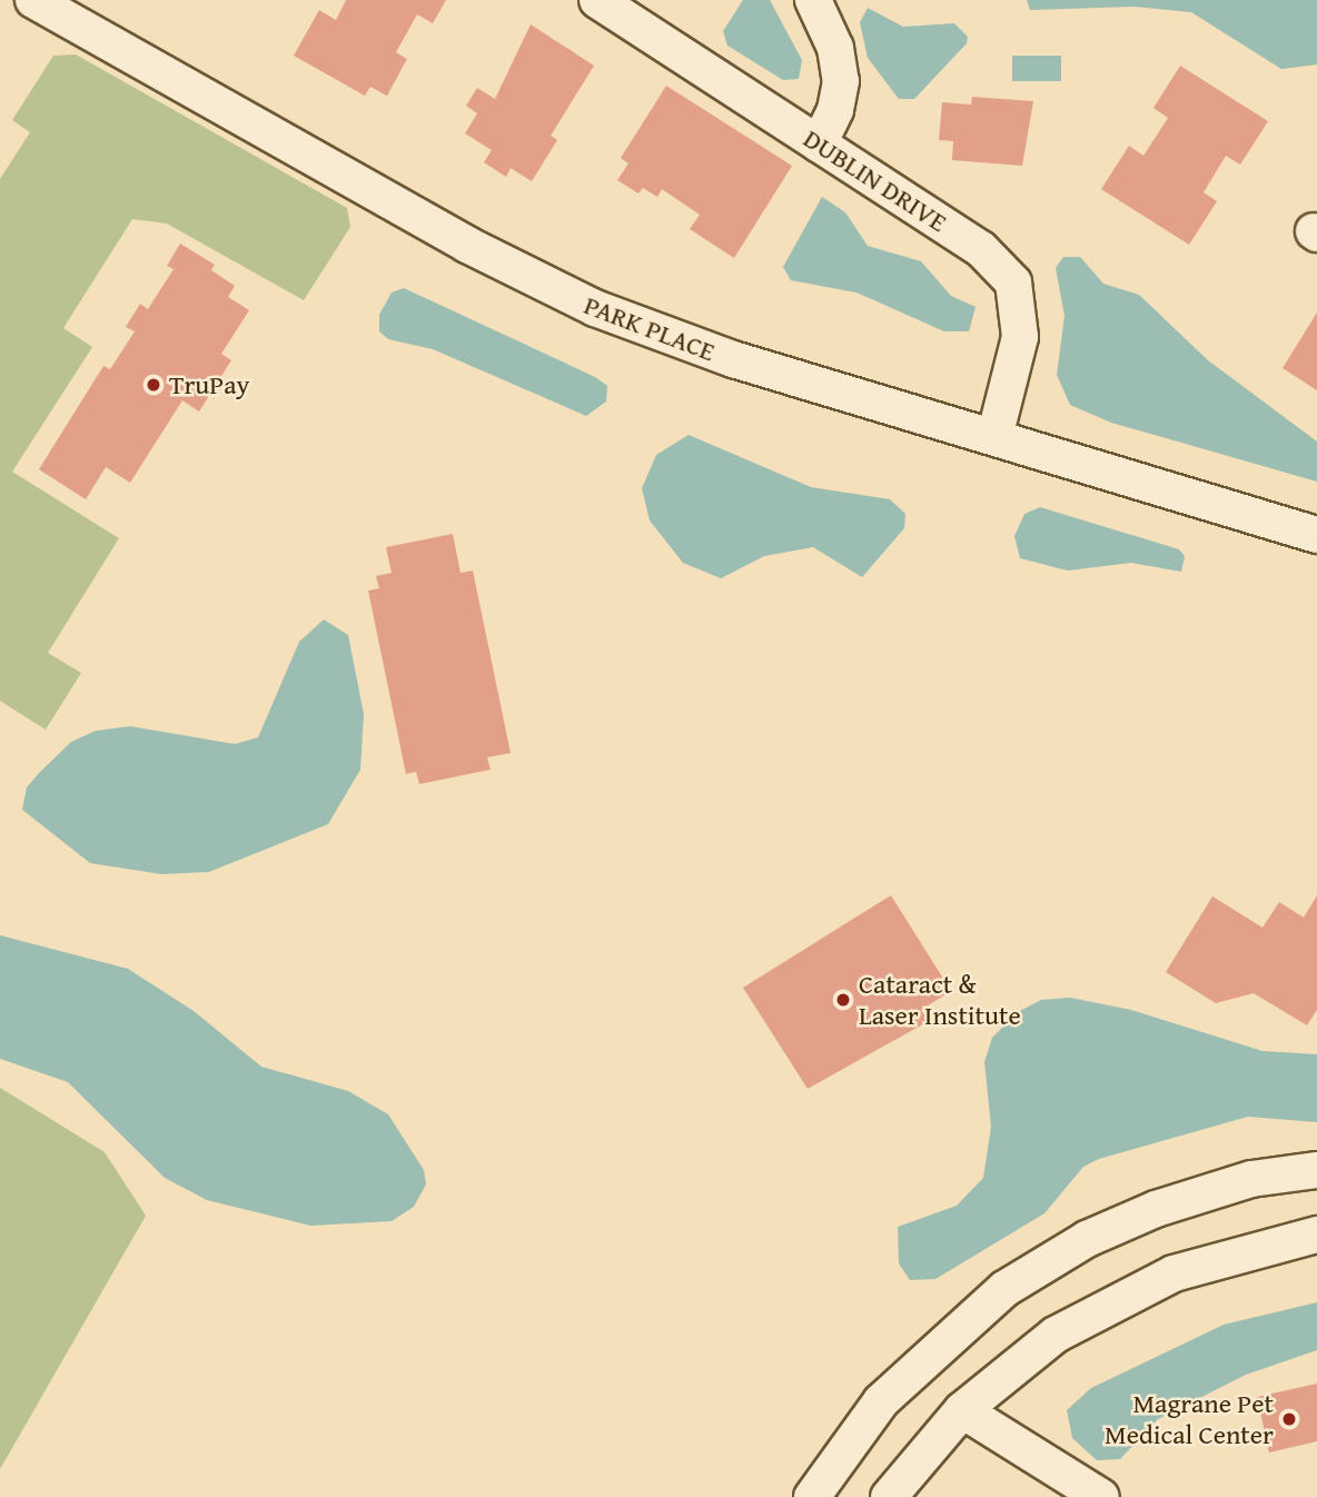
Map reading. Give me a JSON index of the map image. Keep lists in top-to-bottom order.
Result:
{
  "streets": {
    "street": ["DUBLIN DRIVE", "PARK PLACE"]
  },
  "crossings": [
    ["DUBLIN DRIVE", "PARK PLACE"]
  ],
  "places": ["TruPay", "Cataract & Laser Institute", "Magrane Pet Medical Center"]
}
